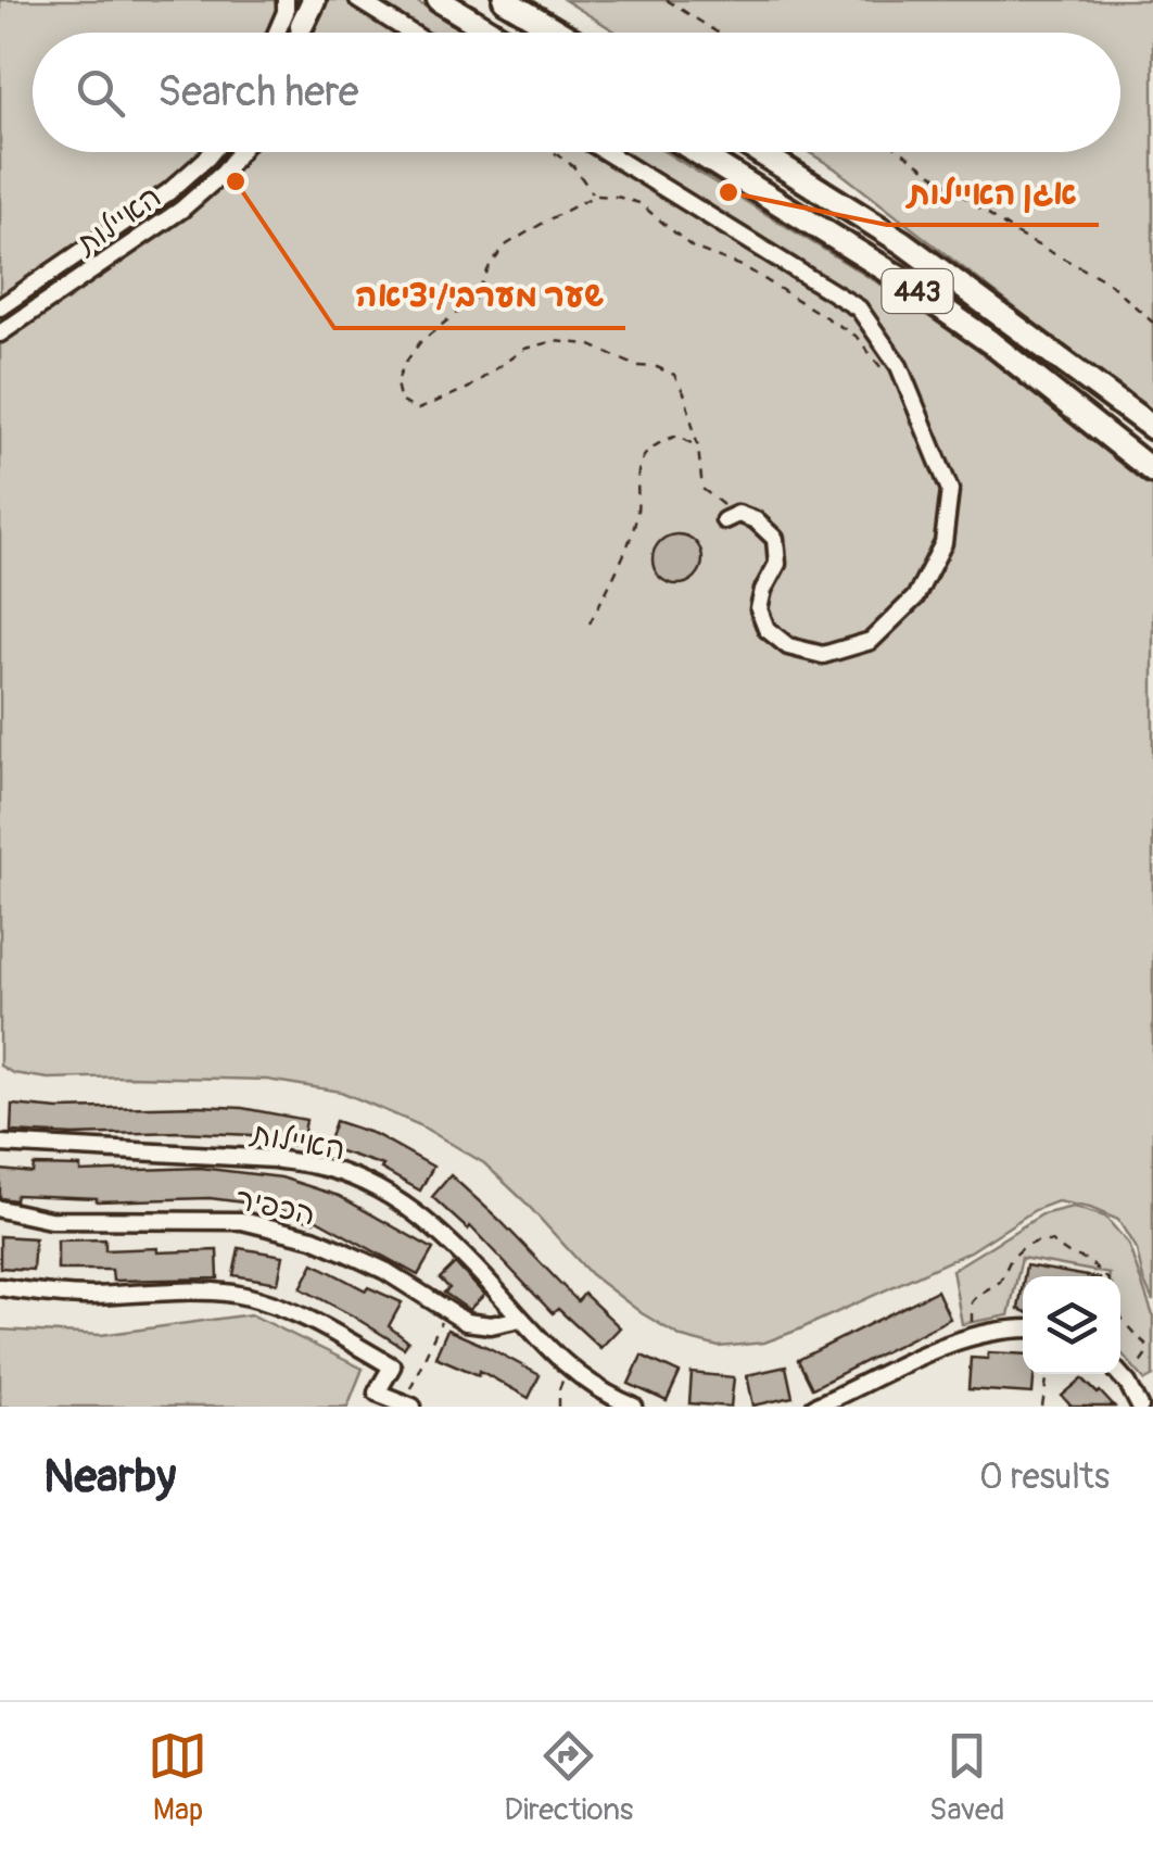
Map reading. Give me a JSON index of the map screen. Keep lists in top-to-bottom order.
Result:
{
  "streets": {
    "highway": ["443"],
    "street": ["האיילות", "הכפיר"]
  },
  "crossings": [
    ["האיילות", "הכפיר"]
  ],
  "places": ["שער מערבי/יציאה", "אגן האיילות"],
  "page": {
    "search": "Search here",
    "heading": ["Nearby", "0 results"],
    "nav": ["Map", "Directions", "Saved"]
  }
}
